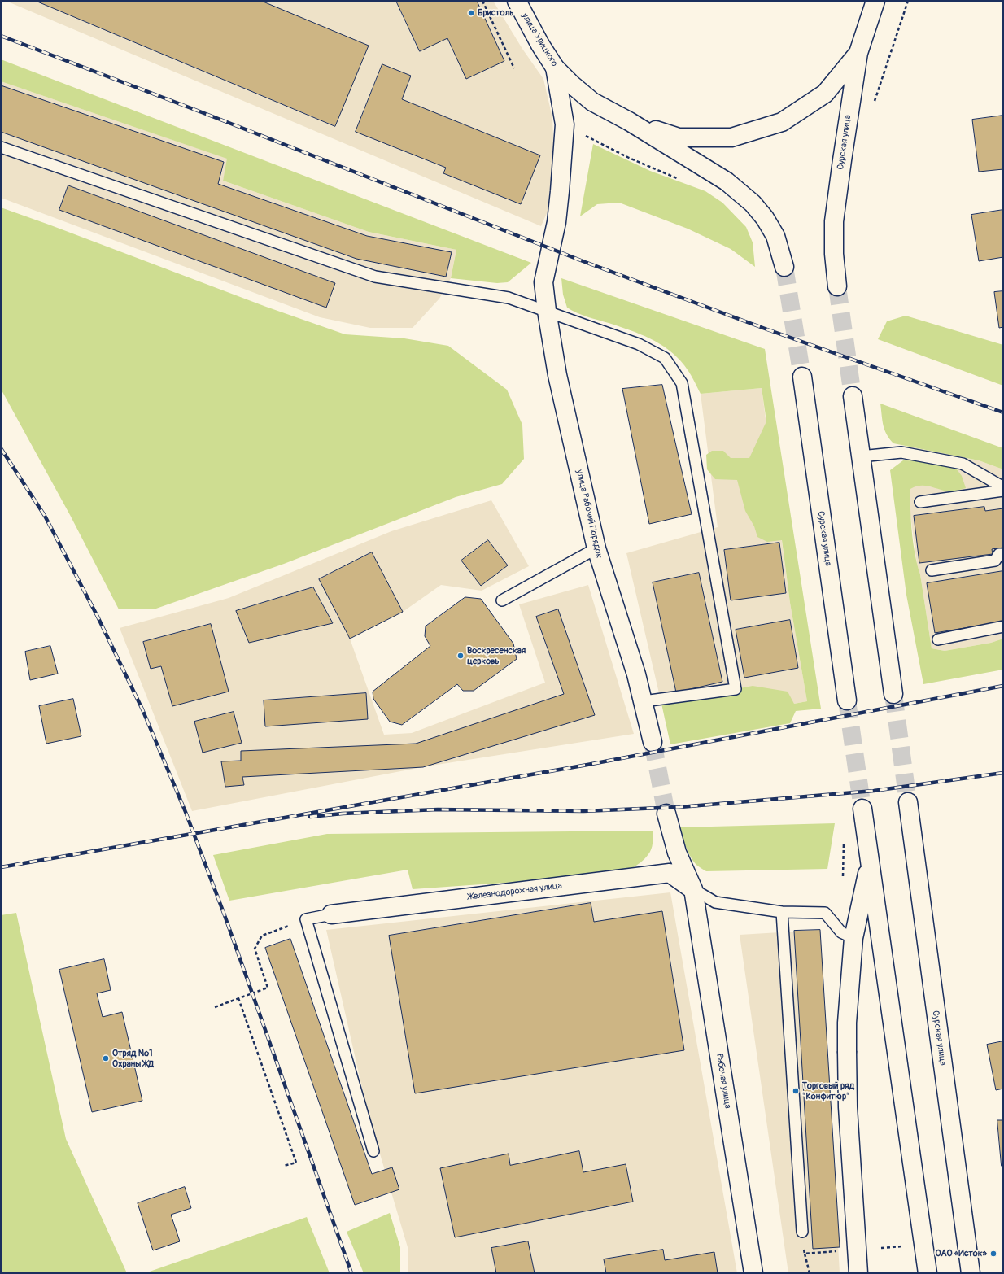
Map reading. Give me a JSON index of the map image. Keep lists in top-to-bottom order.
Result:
{
  "streets": {
    "main road": [
      "улица Урицкого",
      "Сурская улица",
      "улица Рабочий Порядок",
      "Железнодорожная улица",
      "Рабочая улица"
    ]
  },
  "crossings": [
    ["улица Урицкого", "улица Рабочий Порядок"],
    ["Железнодорожная улица", "Рабочая улица"]
  ],
  "places": [
    "Бристоль",
    "Воскресенская церковь",
    "Отряд №1 Охраны ЖД",
    "Торговый ряд \"Конфитюр\"",
    "ОАО «Исток»"
  ]
}
